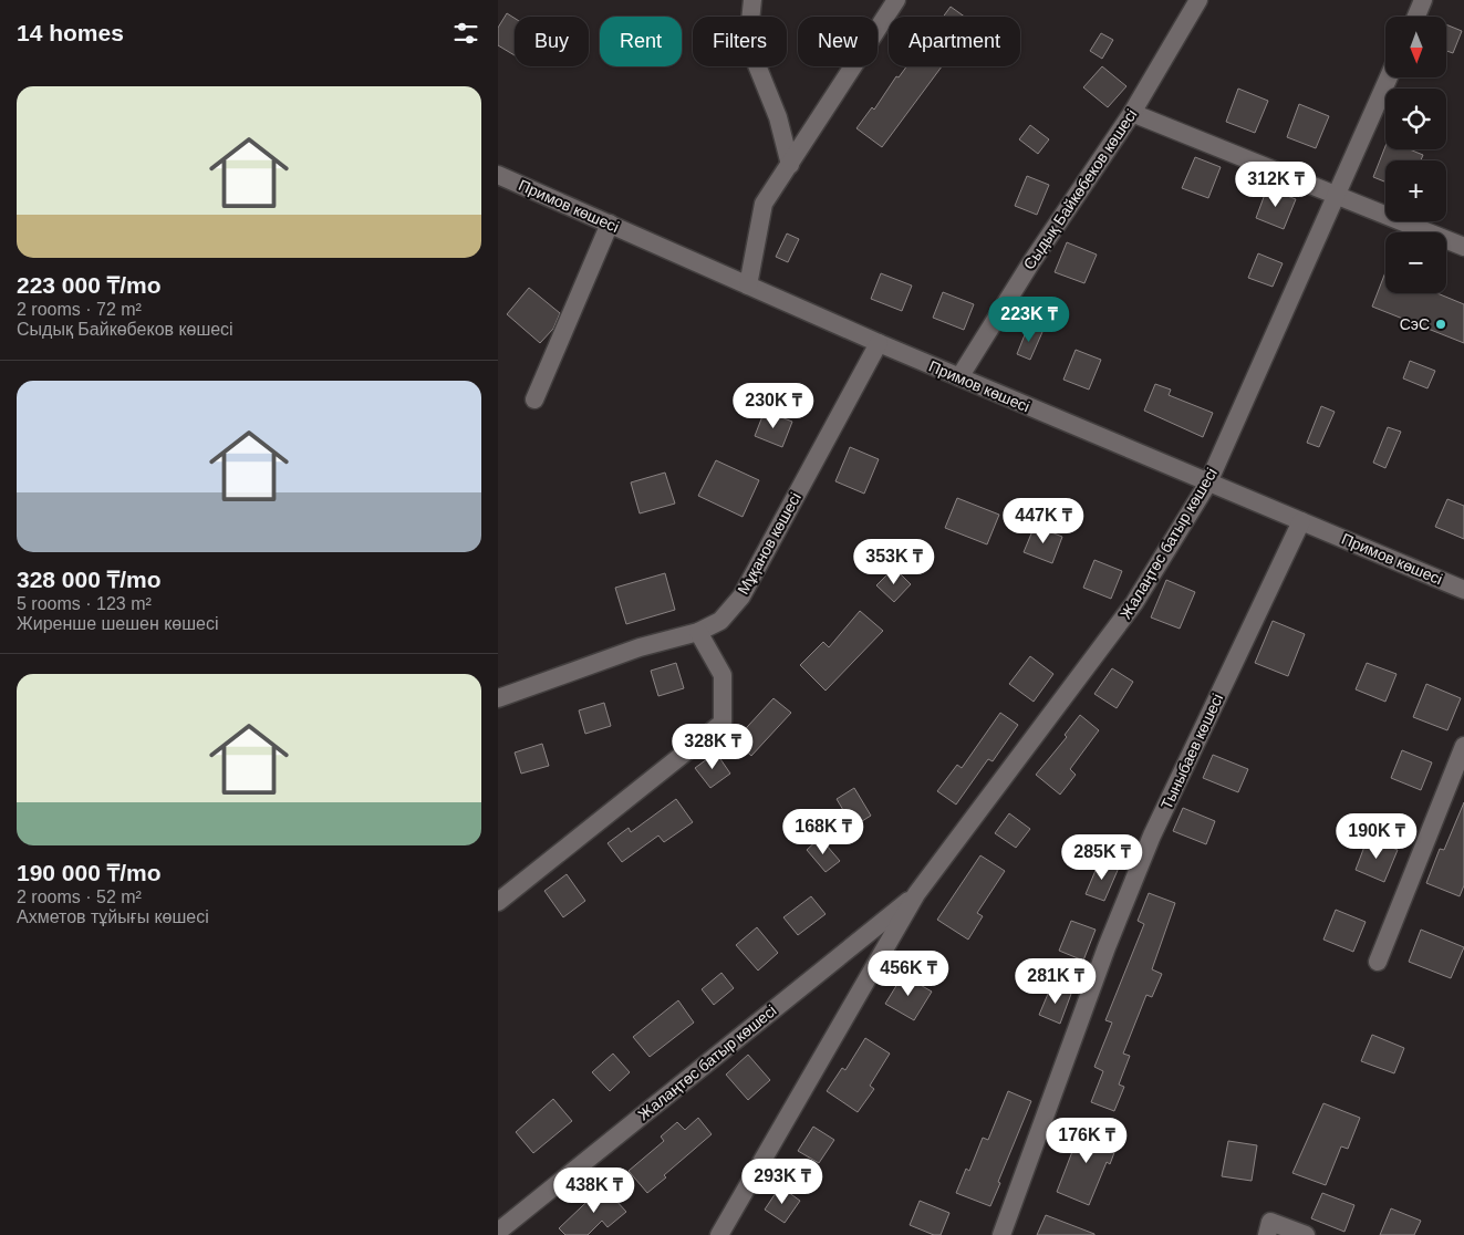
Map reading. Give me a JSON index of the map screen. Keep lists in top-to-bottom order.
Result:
{
  "streets": {
    "street": [
      "Сыдық Байкөбеков көшесі",
      "Примов көшесі",
      "Мұқанов көшесі",
      "Жалаңтөс батыр көшесі",
      "Тыныбаев көшесі"
    ]
  },
  "crossings": [
    ["Сыдық Байкөбеков көшесі", "Примов көшесі"],
    ["Примов көшесі", "Мұқанов көшесі"],
    ["Примов көшесі", "Жалаңтөс батыр көшесі"],
    ["Примов көшесі", "Тыныбаев көшесі"]
  ],
  "places": ["СэС"],
  "north": "bottom",
  "page": {
    "heading": "14 homes",
    "map_buttons": ["+", "−"],
    "chip": [
      "Buy",
      "Rent",
      "Filters",
      "New",
      "Apartment"
    ],
    "list": [
      {
        "name": "223 000 ₸/mo",
        "note": "2 rooms · 72 m² · Сыдық Байкөбеков көшесі"
      },
      {
        "name": "328 000 ₸/mo",
        "note": "5 rooms · 123 m² · Жиренше шешен көшесі"
      },
      {
        "name": "190 000 ₸/mo",
        "note": "2 rooms · 52 m² · Ахметов тұйығы көшесі"
      }
    ],
    "price": [
      "312K ₸",
      "223K ₸",
      "230K ₸",
      "447K ₸",
      "353K ₸",
      "328K ₸",
      "168K ₸",
      "190K ₸",
      "285K ₸",
      "456K ₸",
      "281K ₸",
      "176K ₸",
      "293K ₸",
      "438K ₸"
    ]
  }
}
